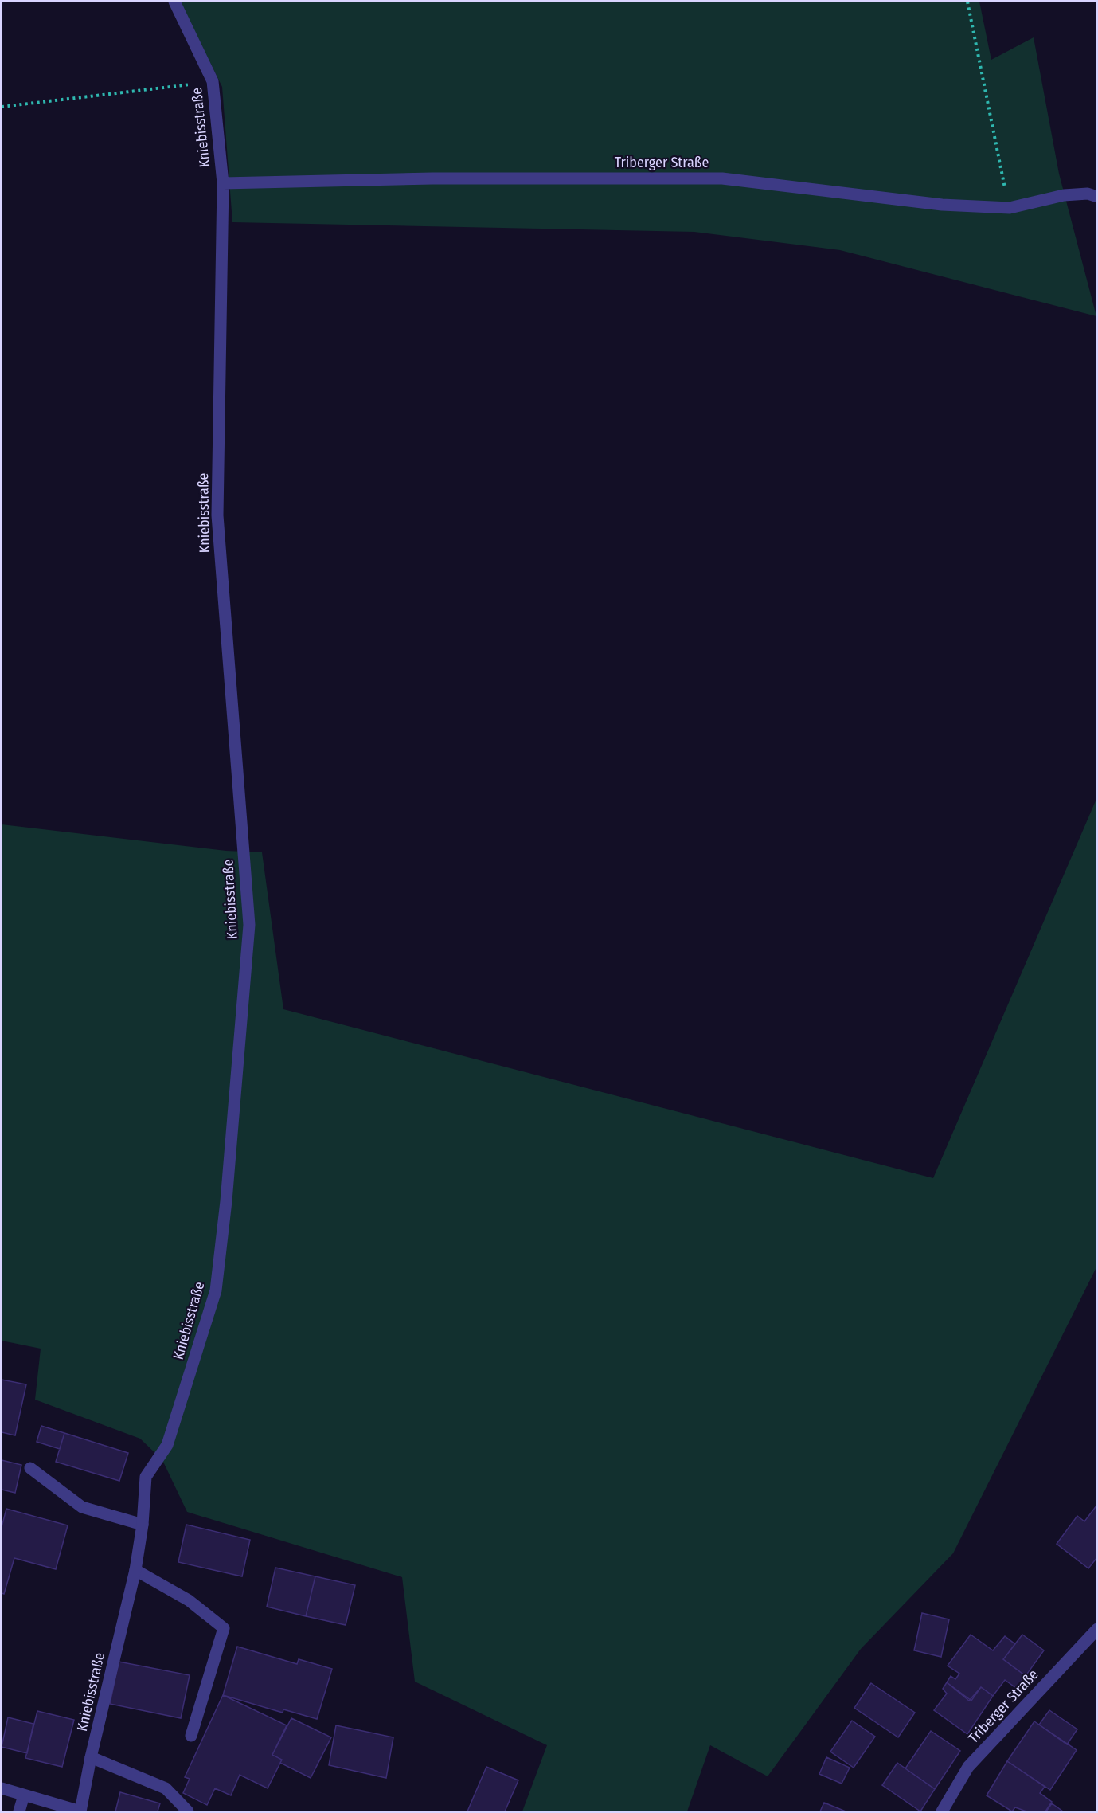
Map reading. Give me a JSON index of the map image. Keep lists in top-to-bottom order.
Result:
{
  "streets": {
    "street": ["Kniebisstraße", "Triberger Straße"]
  },
  "crossings": [
    ["Kniebisstraße", "Triberger Straße"]
  ]
}
